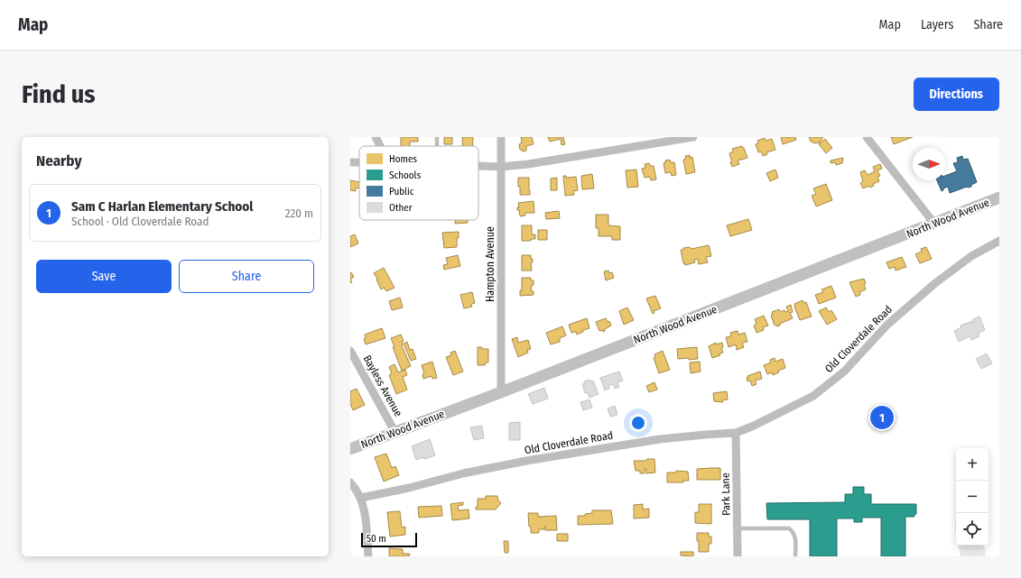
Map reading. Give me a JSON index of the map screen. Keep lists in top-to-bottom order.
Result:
{
  "streets": {
    "main road": ["North Wood Avenue"],
    "street": [
      "Hampton Avenue",
      "Old Cloverdale Road",
      "Bayless Avenue",
      "Park Lane"
    ]
  },
  "crossings": [
    ["North Wood Avenue", "Hampton Avenue"],
    ["North Wood Avenue", "Bayless Avenue"],
    ["Old Cloverdale Road", "Park Lane"]
  ],
  "legend": [
    "Homes",
    "Schools",
    "Public",
    "Other"
  ],
  "scale_bar": "50 m",
  "north": "right",
  "page": {
    "header": "Map",
    "nav": ["Map", "Layers", "Share"],
    "buttons": [
      "Directions",
      ["Save", "Share"]
    ],
    "title": "Find us",
    "heading": "Nearby",
    "list": [
      {
        "mark": "1",
        "name": "Sam C Harlan Elementary School",
        "note": "School · Old Cloverdale Road",
        "value": "220 m"
      }
    ],
    "pins": "1",
    "map_buttons": ["+", "−"],
    "scale": "50 m"
  }
}
